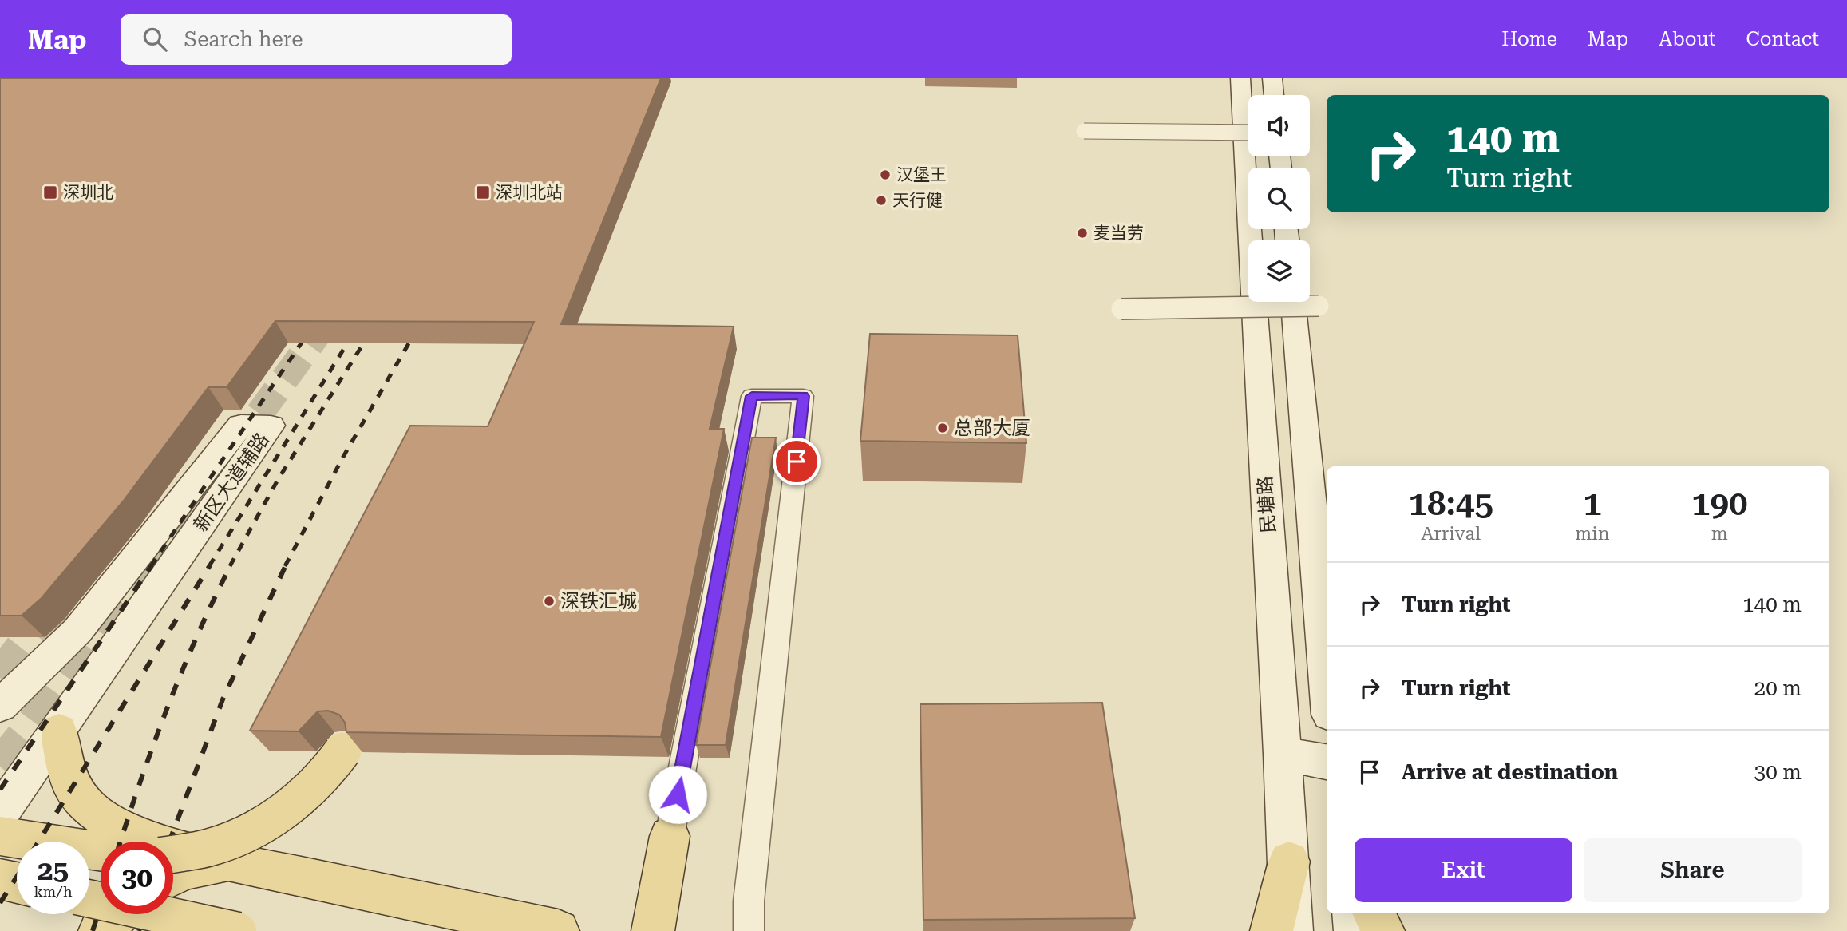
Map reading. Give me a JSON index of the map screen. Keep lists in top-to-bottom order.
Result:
{
  "streets": {
    "main road": ["新区大道辅路", "民塘路"]
  },
  "places": {
    "other": [
      "汉堡王",
      "天行健",
      "麦当劳",
      "总部大厦",
      "深铁汇城"
    ],
    "transit": ["深圳北", "深圳北站"]
  },
  "page": {
    "header": "Map",
    "search": "Search here",
    "nav": [
      "Home",
      "Map",
      "About",
      "Contact"
    ],
    "turn": ["140 m", "Turn right"],
    "eta": [
      "18:45",
      "Arrival",
      "1",
      "min",
      "190",
      "m"
    ],
    "list": [
      {
        "name": "Turn right",
        "value": "140 m"
      },
      {
        "name": "Turn right",
        "value": "20 m"
      },
      {
        "name": "Arrive at destination",
        "value": "30 m"
      }
    ],
    "buttons": ["Exit", "Share"],
    "speed": "25 km/h",
    "limit": "30"
  }
}
